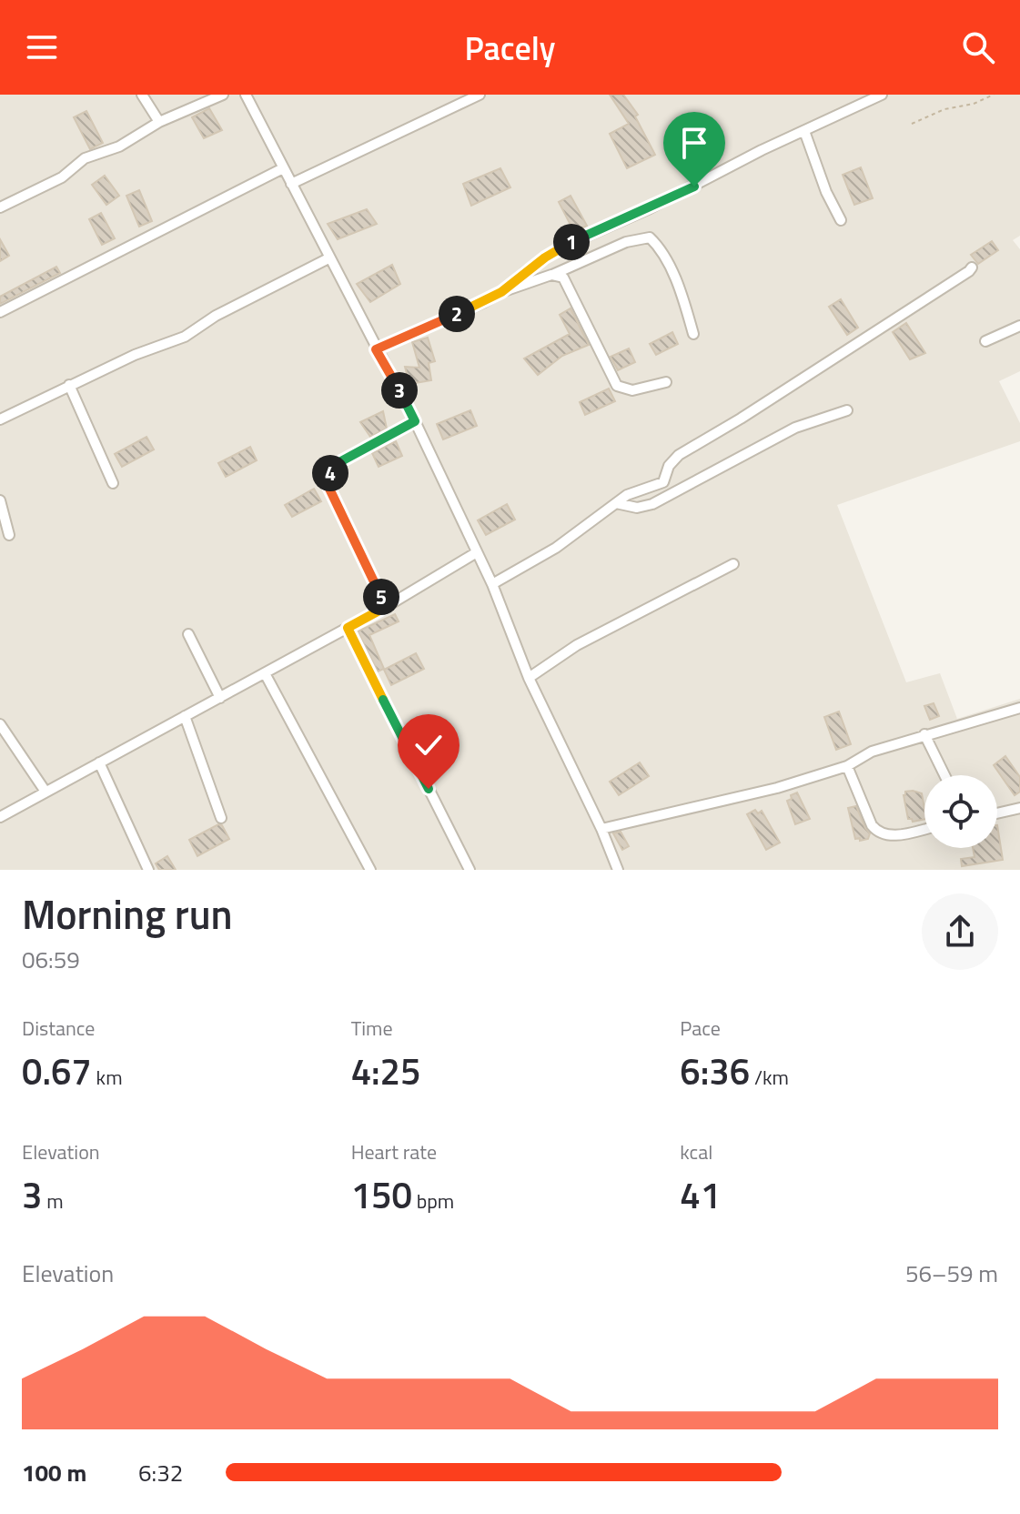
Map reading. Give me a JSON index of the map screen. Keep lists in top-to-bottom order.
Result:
{
  "page": {
    "header": "Pacely",
    "pins": [
      "1",
      "2",
      "3",
      "4",
      "5"
    ],
    "heading": ["Morning run", "06:59"],
    "stats": [
      ["Distance", "0.67 km"],
      ["Time", "4:25"],
      ["Pace", "6:36 /km"],
      ["Elevation", "3 m"],
      ["Heart rate", "150 bpm"],
      ["kcal", "41"]
    ],
    "chart": ["Elevation", "56–59 m"],
    "list": [
      {
        "name": "100 m",
        "note": "6:32"
      }
    ]
  }
}
